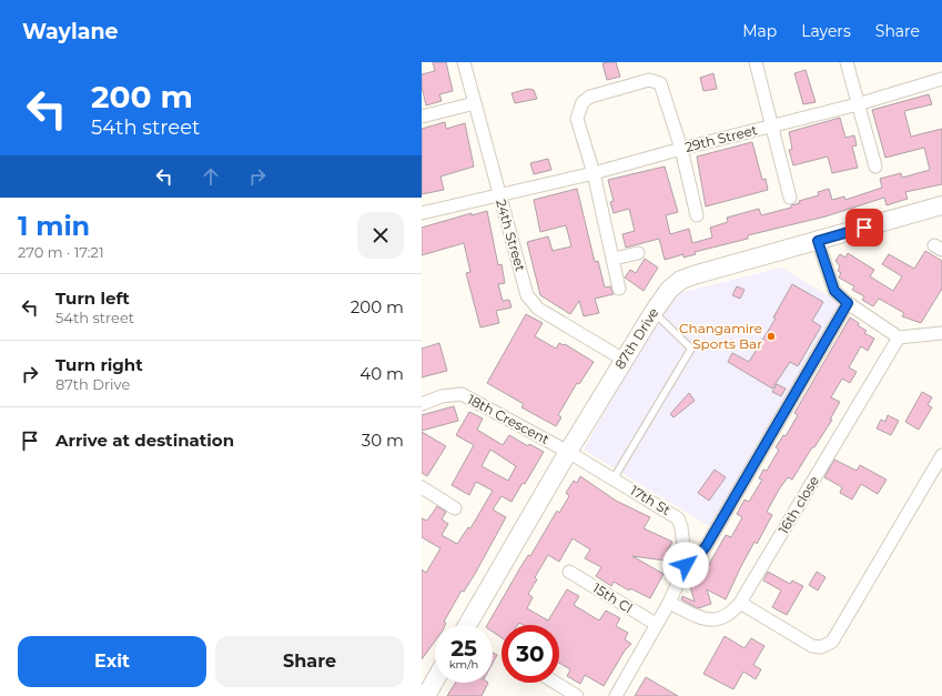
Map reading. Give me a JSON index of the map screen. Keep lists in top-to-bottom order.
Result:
{
  "streets": {
    "street": [
      "29th Street",
      "24th Street",
      "87th Drive",
      "18th Crescent",
      "17th St",
      "16th close",
      "15th Cl"
    ]
  },
  "crossings": [
    ["29th Street", "24th Street"],
    ["24th Street", "87th Drive"],
    ["87th Drive", "18th Crescent"],
    ["87th Drive", "17th St"],
    ["18th Crescent", "17th St"],
    ["17th St", "16th close"],
    ["17th St", "15th Cl"]
  ],
  "places": ["Changamire Sports Bar"],
  "page": {
    "header": "Waylane",
    "nav": ["Map", "Layers", "Share"],
    "turn": ["200 m", "54th street"],
    "heading": ["1 min", "270 m · 17:21"],
    "list": [
      {
        "name": "Turn left",
        "note": "54th street",
        "value": "200 m"
      },
      {
        "name": "Turn right",
        "note": "87th Drive",
        "value": "40 m"
      },
      {
        "name": "Arrive at destination",
        "value": "30 m"
      }
    ],
    "speed": "25 km/h",
    "limit": "30",
    "buttons": ["Exit", "Share"]
  }
}
